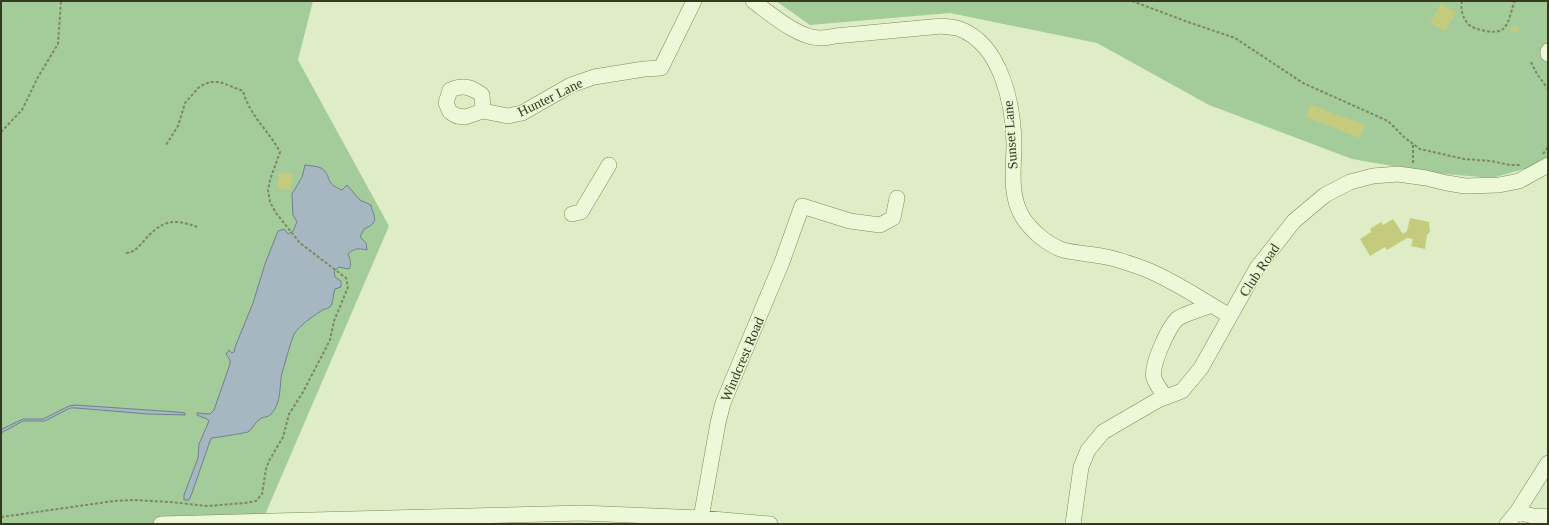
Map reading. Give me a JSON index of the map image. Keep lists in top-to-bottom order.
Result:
{
  "streets": {
    "street": [
      "Hunter Lane",
      "Sunset Lane",
      "Club Road",
      "Windcrest Road"
    ]
  },
  "crossings": [
    ["Sunset Lane", "Club Road"]
  ]
}
